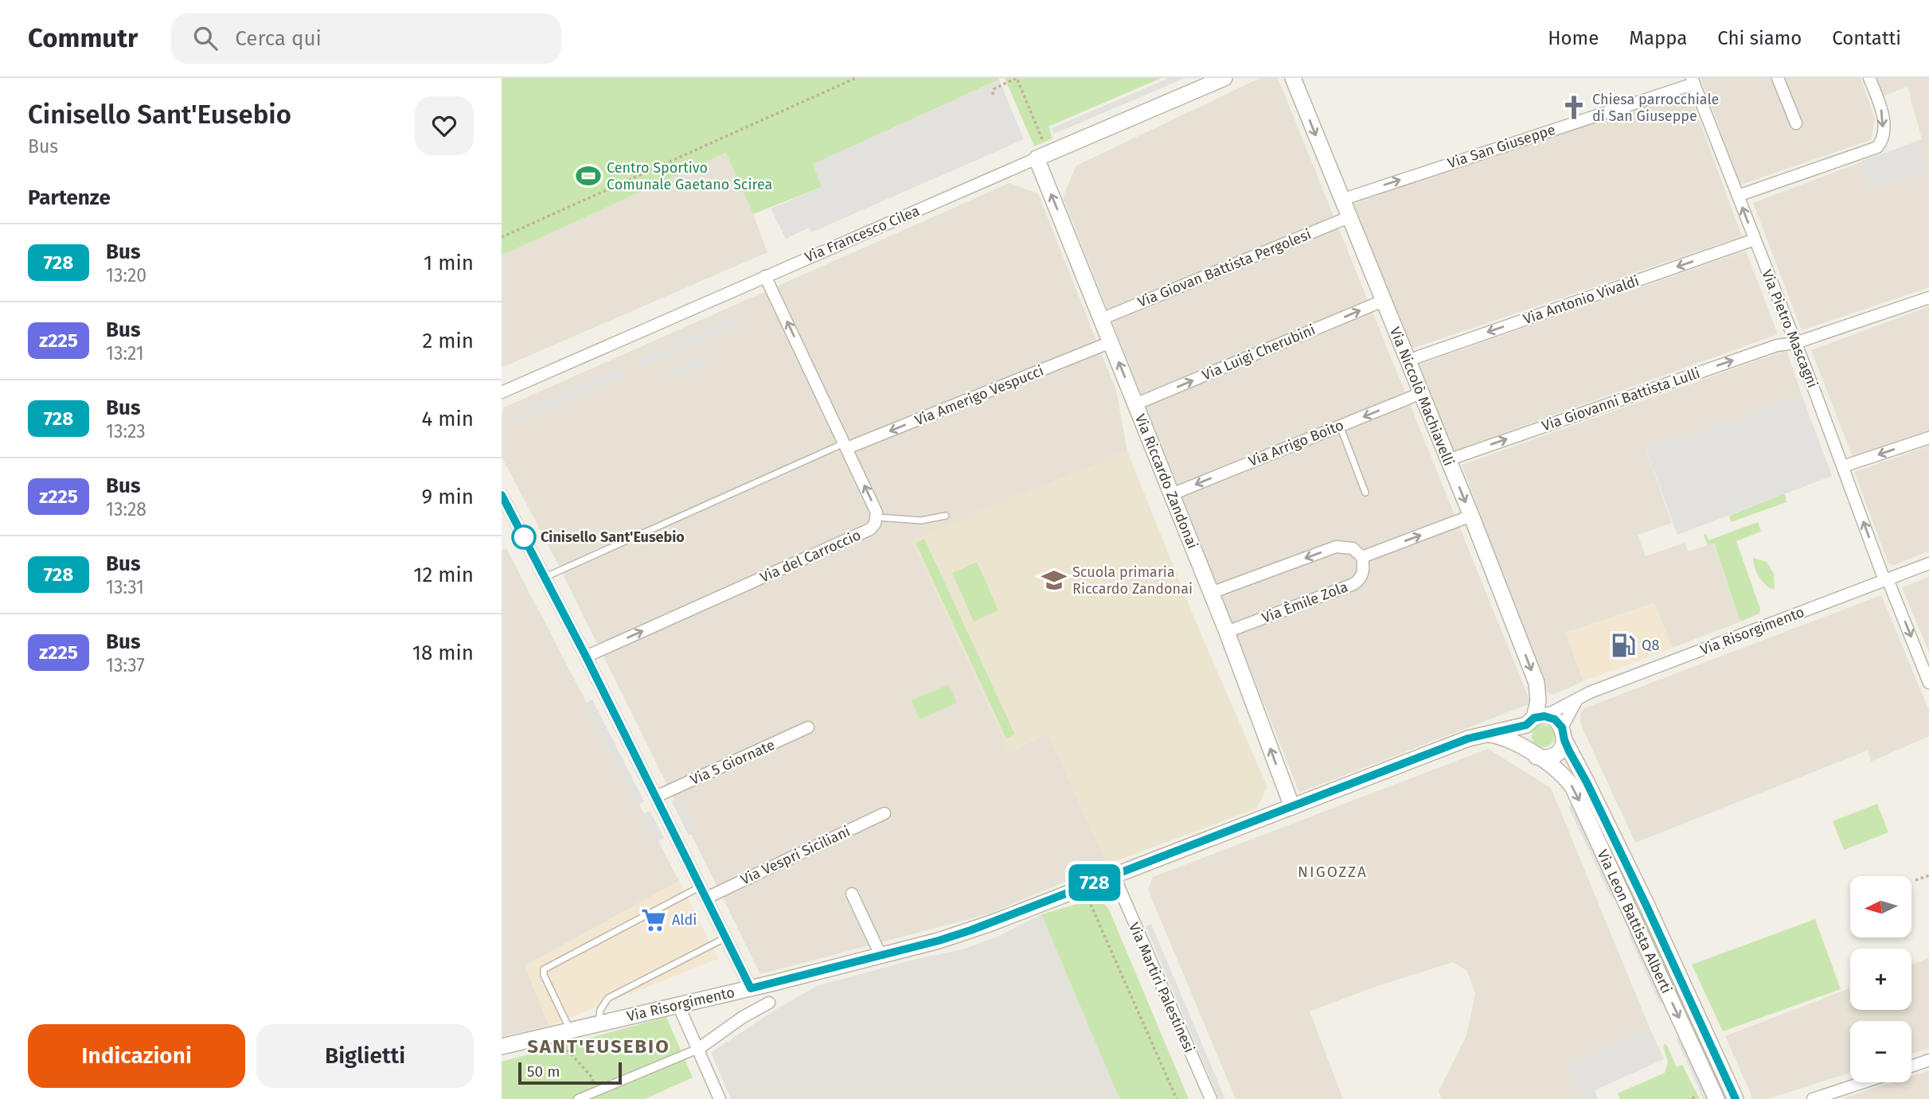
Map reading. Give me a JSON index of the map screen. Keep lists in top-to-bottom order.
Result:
{
  "streets": {
    "street": [
      "Via San Giuseppe",
      "Via Francesco Cilea",
      "Via Giovan Battista Pergolesi",
      "Via Antonio Vivaldi",
      "Via Pietro Mascagni",
      "Via Luigi Cherubini",
      "Via Amerigo Vespucci",
      "Via Niccolò Machiavelli",
      "Via Giovanni Battista Lulli",
      "Via Arrigo Boito",
      "Via Riccardo Zandonai",
      "Via del Carroccio",
      "Via Èmile Zola",
      "Via Risorgimento",
      "Via 5 Giornate",
      "Via Vespri Siciliani",
      "Via Leon Battista Alberti",
      "Via Martiri Palestinesi"
    ]
  },
  "crossings": [
    ["Via San Giuseppe", "Via Pietro Mascagni"],
    ["Via San Giuseppe", "Via Niccolò Machiavelli"],
    ["Via Francesco Cilea", "Via Riccardo Zandonai"],
    ["Via Giovan Battista Pergolesi", "Via Niccolò Machiavelli"],
    ["Via Giovan Battista Pergolesi", "Via Riccardo Zandonai"],
    ["Via Antonio Vivaldi", "Via Pietro Mascagni"],
    ["Via Antonio Vivaldi", "Via Niccolò Machiavelli"],
    ["Via Pietro Mascagni", "Via Giovanni Battista Lulli"],
    ["Via Pietro Mascagni", "Via Risorgimento"],
    ["Via Luigi Cherubini", "Via Niccolò Machiavelli"],
    ["Via Luigi Cherubini", "Via Riccardo Zandonai"],
    ["Via Amerigo Vespucci", "Via Riccardo Zandonai"],
    ["Via Niccolò Machiavelli", "Via Giovanni Battista Lulli"],
    ["Via Niccolò Machiavelli", "Via Arrigo Boito"],
    ["Via Niccolò Machiavelli", "Via Risorgimento"],
    ["Via Niccolò Machiavelli", "Via Leon Battista Alberti"],
    ["Via Arrigo Boito", "Via Riccardo Zandonai"],
    ["Via Riccardo Zandonai", "Via Èmile Zola"],
    ["Via Riccardo Zandonai", "Via Risorgimento"],
    ["Via Risorgimento", "Via Leon Battista Alberti"],
    ["Via Risorgimento", "Via Martiri Palestinesi"]
  ],
  "one_way": [
    "Via San Giuseppe",
    "Via Antonio Vivaldi",
    "Via Luigi Cherubini",
    "Via Amerigo Vespucci",
    "Via Niccolò Machiavelli",
    "Via Giovanni Battista Lulli",
    "Via Arrigo Boito",
    "Via Riccardo Zandonai",
    "Via del Carroccio"
  ],
  "districts": ["NIGOZZA", "SANT'EUSEBIO"],
  "places": {
    "church": ["Chiesa parrocchiale di San Giuseppe"],
    "sports": ["Centro Sportivo Comunale Gaetano Scirea"],
    "other": ["Cinisello Sant'Eusebio"],
    "school or university": ["Scuola primaria Riccardo Zandonai"],
    "fuel station": ["Q8"],
    "supermarket": ["Aldi"]
  },
  "lines": ["bus line 728"],
  "scale_bar": "50 m",
  "north": "left",
  "page": {
    "header": "Commutr",
    "search": "Cerca qui",
    "nav": [
      "Home",
      "Mappa",
      "Chi siamo",
      "Contatti"
    ],
    "heading": [
      ["Cinisello Sant'Eusebio", "Bus"],
      "Partenze"
    ],
    "on_map": "728",
    "list": [
      {
        "mark": "728",
        "name": "Bus",
        "note": "13:20",
        "value": "1 min"
      },
      {
        "mark": "z225",
        "name": "Bus",
        "note": "13:21",
        "value": "2 min"
      },
      {
        "mark": "728",
        "name": "Bus",
        "note": "13:23",
        "value": "4 min"
      },
      {
        "mark": "z225",
        "name": "Bus",
        "note": "13:28",
        "value": "9 min"
      },
      {
        "mark": "728",
        "name": "Bus",
        "note": "13:31",
        "value": "12 min"
      },
      {
        "mark": "z225",
        "name": "Bus",
        "note": "13:37",
        "value": "18 min"
      }
    ],
    "map_buttons": ["+", "−"],
    "buttons": ["Indicazioni", "Biglietti"],
    "scale": "50 m"
  }
}
